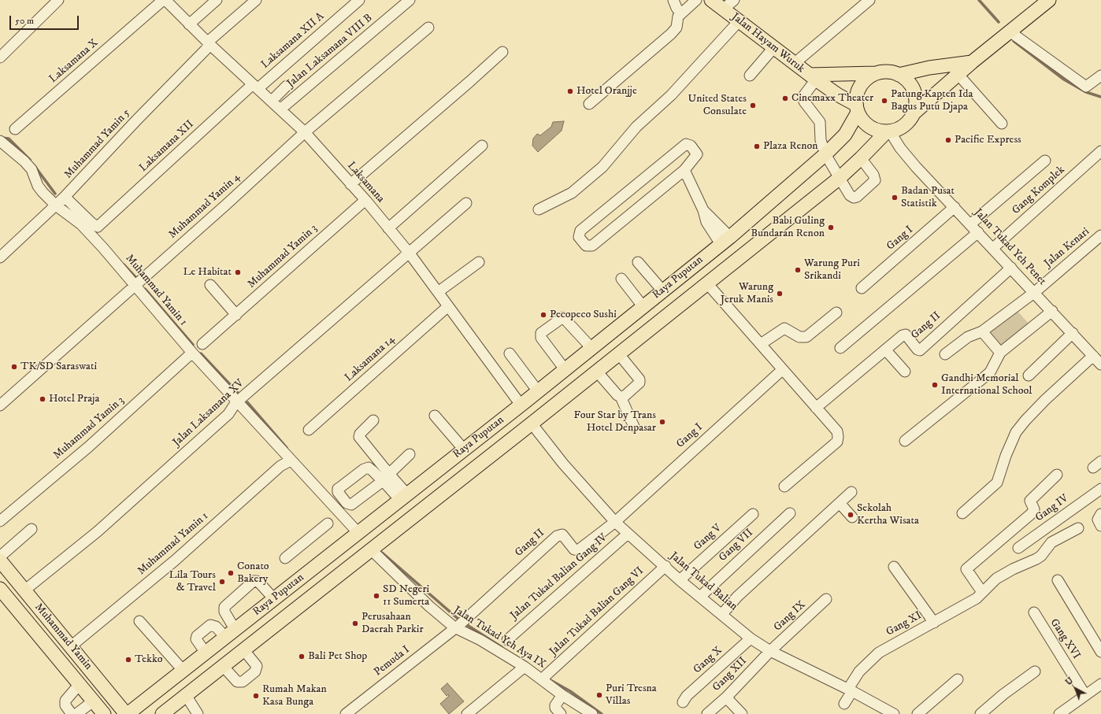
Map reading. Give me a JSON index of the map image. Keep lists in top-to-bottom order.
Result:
{
  "streets": {
    "main road": ["Jalan Hayam Wuruk", "Raya Puputan", "Muhammad Yamin"],
    "street": [
      "Laksamana XII A",
      "Jalan Laksamana VIII B",
      "Laksamana X",
      "Muhammad Yamin 5",
      "Laksamana XII",
      "Laksamana",
      "Gang Komplek",
      "Muhammad Yamin 4",
      "Gang I",
      "Jalan Tukad Yeh Penet",
      "Jalan Kenari",
      "Muhammad Yamin 3",
      "Muhammad Yamin 1",
      "Gang II",
      "Laksamana 14",
      "Jalan Laksamana XV",
      "Gang IV",
      "Gang V",
      "Gang VII",
      "Jalan Tukad Balian Gang IV",
      "Jalan Tukad Balian",
      "Jalan Tukad Balian Gang VI",
      "Gang IX",
      "Gang XI",
      "Jalan Tukad Yeh Aya IX",
      "Gang XVI",
      "Gang X",
      "Pemuda I",
      "Gang XII"
    ]
  },
  "crossings": [
    ["Laksamana XII A", "Laksamana XII"],
    ["Laksamana XII A", "Laksamana"],
    ["Jalan Hayam Wuruk", "Jalan Tukad Yeh Penet"],
    ["Jalan Hayam Wuruk", "Raya Puputan"],
    ["Jalan Laksamana VIII B", "Laksamana"],
    ["Muhammad Yamin 5", "Laksamana XII"],
    ["Muhammad Yamin 5", "Laksamana"],
    ["Muhammad Yamin 5", "Muhammad Yamin 1"],
    ["Laksamana XII", "Laksamana"],
    ["Laksamana", "Muhammad Yamin 4"],
    ["Laksamana", "Muhammad Yamin 3"],
    ["Laksamana", "Raya Puputan"],
    ["Laksamana", "Laksamana 14"],
    ["Laksamana", "Jalan Laksamana XV"],
    ["Gang Komplek", "Jalan Tukad Yeh Penet"],
    ["Muhammad Yamin 4", "Muhammad Yamin 1"],
    ["Gang I", "Jalan Tukad Yeh Penet"],
    ["Gang I", "Gang II"],
    ["Gang I", "Jalan Tukad Balian"],
    ["Jalan Tukad Yeh Penet", "Jalan Kenari"],
    ["Jalan Tukad Yeh Penet", "Raya Puputan"],
    ["Jalan Tukad Yeh Penet", "Gang II"],
    ["Muhammad Yamin 3", "Muhammad Yamin 1"],
    ["Raya Puputan", "Muhammad Yamin 1"],
    ["Raya Puputan", "Jalan Tukad Balian"],
    ["Raya Puputan", "Muhammad Yamin"],
    ["Raya Puputan", "Jalan Tukad Yeh Aya IX"],
    ["Muhammad Yamin 1", "Jalan Laksamana XV"],
    ["Muhammad Yamin 1", "Muhammad Yamin"],
    ["Gang II", "Jalan Tukad Balian"],
    ["Gang II", "Jalan Tukad Yeh Aya IX"],
    ["Gang II", "Pemuda I"],
    ["Jalan Laksamana XV", "Muhammad Yamin"],
    ["Gang V", "Jalan Tukad Balian"],
    ["Gang VII", "Jalan Tukad Balian"],
    ["Jalan Tukad Balian Gang IV", "Jalan Tukad Balian"],
    ["Jalan Tukad Balian", "Jalan Tukad Balian Gang VI"],
    ["Jalan Tukad Balian", "Gang IX"],
    ["Jalan Tukad Balian", "Gang XI"],
    ["Jalan Tukad Balian", "Gang X"],
    ["Jalan Tukad Balian", "Gang XII"],
    ["Gang IX", "Gang XII"],
    ["Jalan Tukad Yeh Aya IX", "Pemuda I"]
  ],
  "places": [
    "Hotel Oranjje",
    "Cinemaxx Theater",
    "Patung Kapten Ida Bagus Putu Djapa",
    "United States Consulate",
    "Pacific Express",
    "Plaza Renon",
    "Badan Pusat Statistik",
    "Babi Guling Bundaran Renon",
    "Warung Puri Srikandi",
    "Le Habitat",
    "Warung Jeruk Manis",
    "Pecopeco Sushi",
    "TK/SD Saraswati",
    "Gandhi Memorial International School",
    "Hotel Praja",
    "Four Star by Trans Hotel Denpasar",
    "Sekolah Kertha Wisata",
    "Conato Bakery",
    "Lila Tours & Travel",
    "SD Negeri 11 Sumerta",
    "Perusahaan Daerah Parkir",
    "Bali Pet Shop",
    "Tekko",
    "Puri Tresna Villas",
    "Rumah Makan Kasa Bunga"
  ],
  "scale_bar": "50 m",
  "north": "top left"
}
